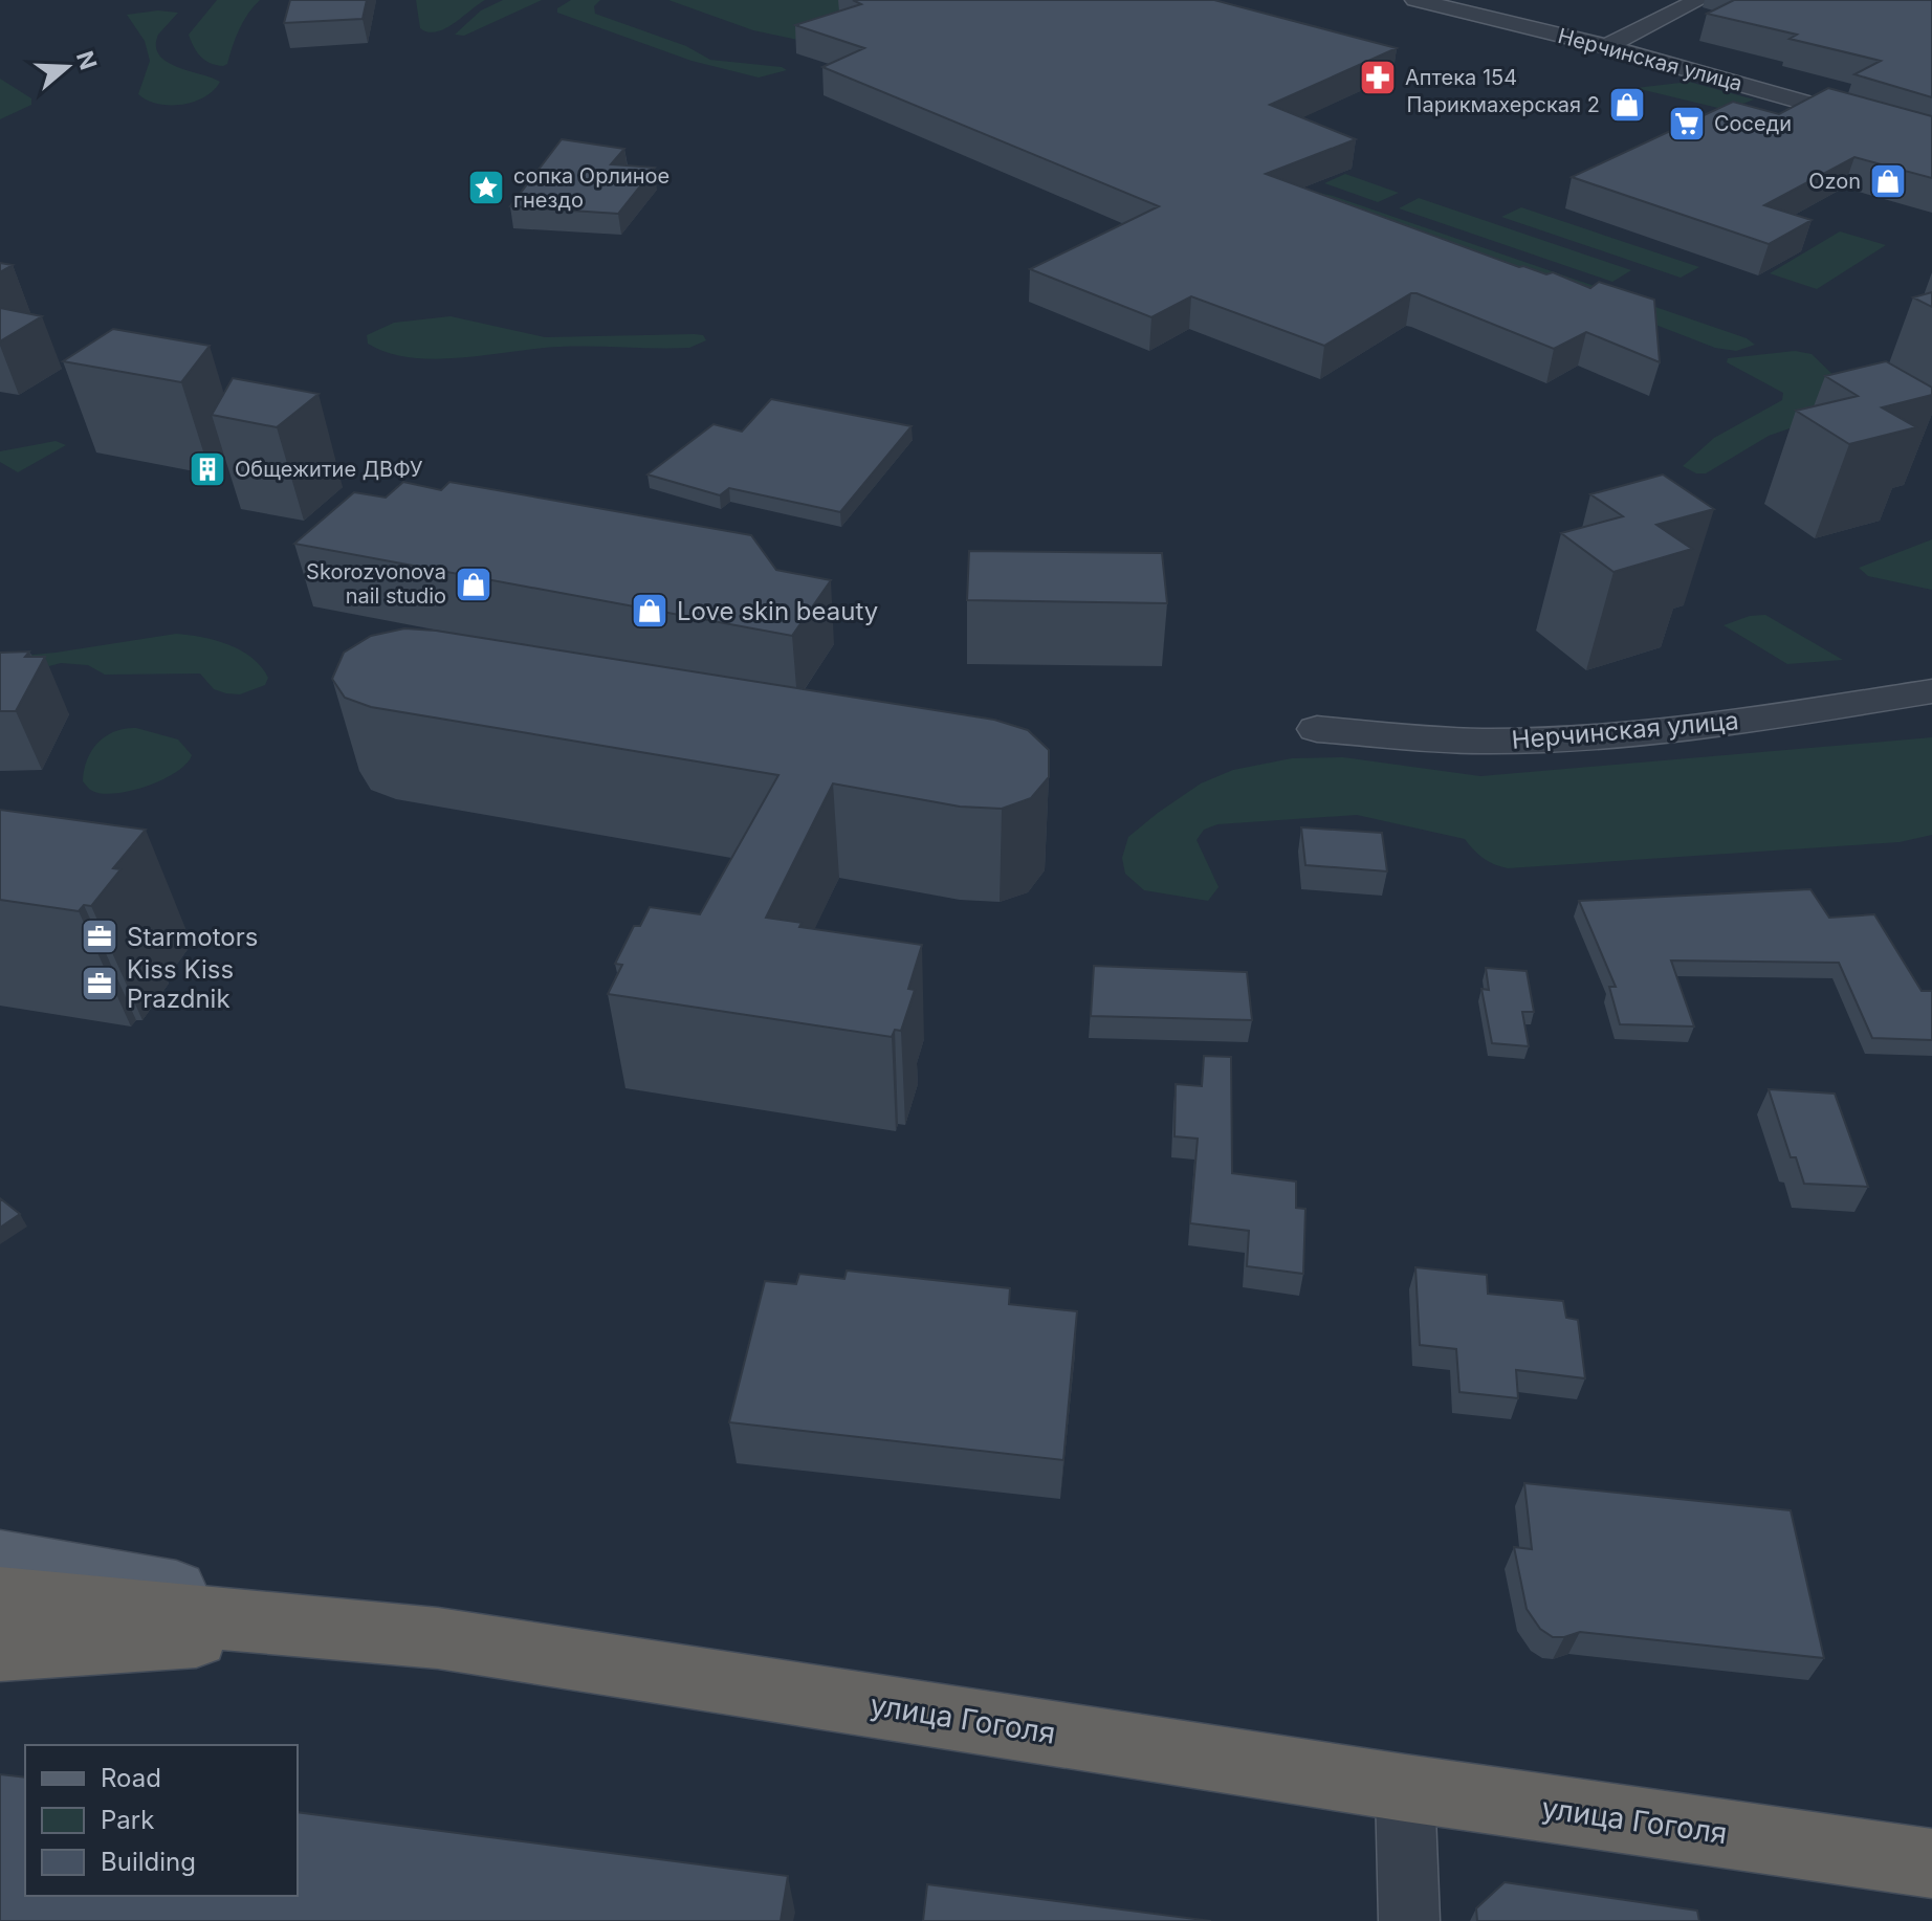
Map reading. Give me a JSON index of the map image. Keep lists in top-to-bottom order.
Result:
{
  "streets": {
    "highway": ["улица Гоголя"],
    "street": ["Нерчинская улица"]
  },
  "places": {
    "pharmacy": ["Аптека 154"],
    "shop": [
      "Парикмахерская 2",
      "Ozon",
      "Skorozvonova nail studio",
      "Love skin beauty"
    ],
    "supermarket": ["Соседи"],
    "place": ["сопка Орлиное гнездо"],
    "building": ["Общежитие ДВФУ"],
    "office": ["Starmotors", "Kiss Kiss Prazdnik"]
  },
  "legend": ["Road", "Park", "Building"],
  "north": "right"
}
